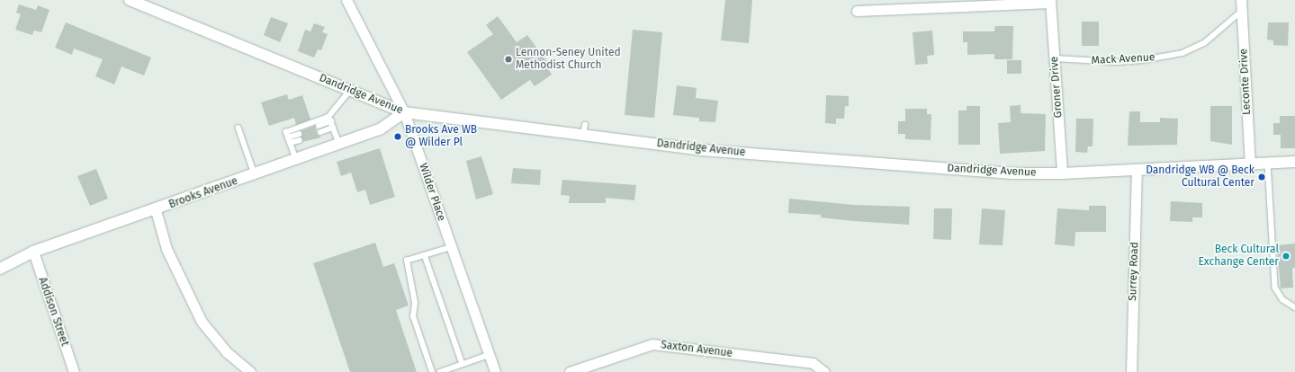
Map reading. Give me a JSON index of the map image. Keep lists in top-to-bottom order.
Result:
{
  "streets": {
    "street": [
      "Leconte Drive",
      "Groner Drive",
      "Dandridge Avenue",
      "Wilder Place",
      "Brooks Avenue",
      "Surrey Road",
      "Addison Street",
      "Saxton Avenue"
    ],
    "lane": ["Mack Avenue"]
  },
  "crossings": [
    ["Mack Avenue", "Leconte Drive"],
    ["Mack Avenue", "Groner Drive"],
    ["Leconte Drive", "Dandridge Avenue"],
    ["Groner Drive", "Dandridge Avenue"],
    ["Dandridge Avenue", "Wilder Place"],
    ["Dandridge Avenue", "Brooks Avenue"],
    ["Dandridge Avenue", "Surrey Road"],
    ["Wilder Place", "Brooks Avenue"],
    ["Brooks Avenue", "Addison Street"]
  ],
  "places": [
    "Lennon-Seney United Methodist Church",
    "Brooks Ave WB @ Wilder Pl",
    "Dandridge WB @ Beck Cultural Center",
    "Beck Cultural Exchange Center"
  ]
}
